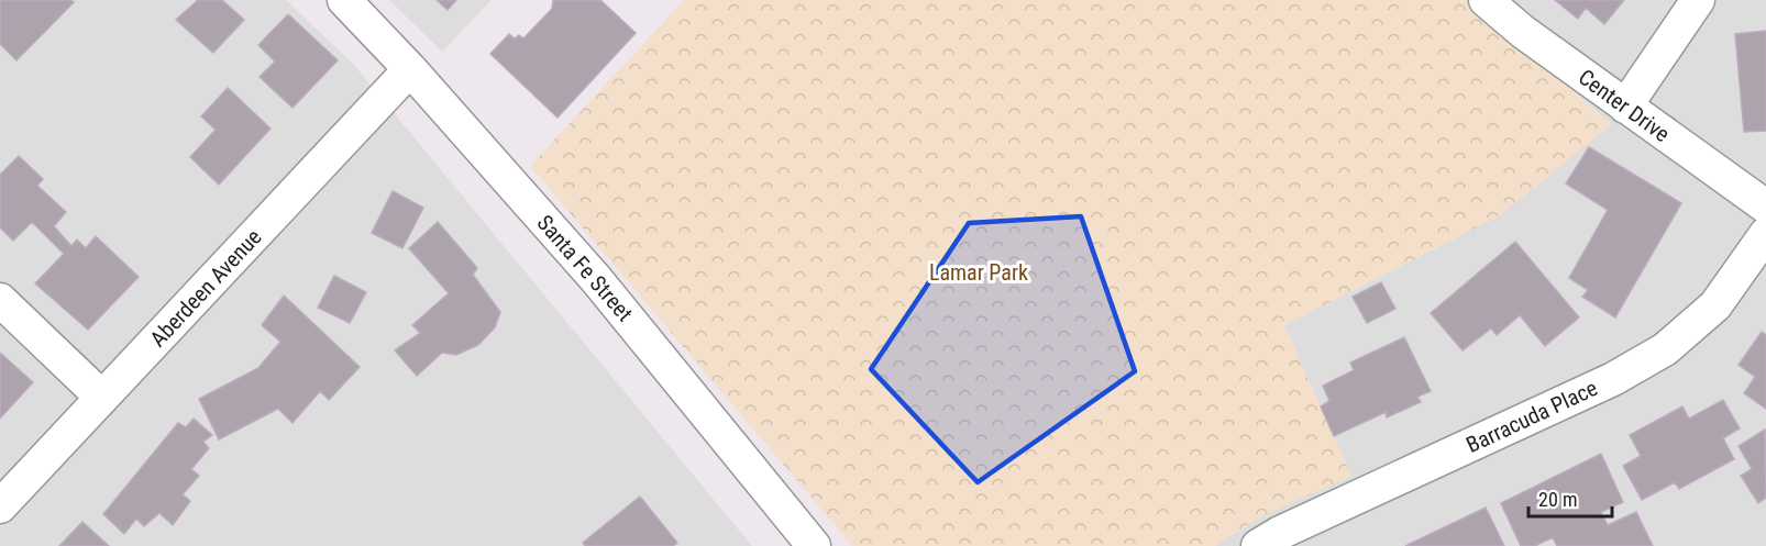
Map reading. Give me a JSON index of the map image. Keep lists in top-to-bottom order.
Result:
{
  "streets": {
    "street": [
      "Center Drive",
      "Santa Fe Street",
      "Aberdeen Avenue",
      "Barracuda Place"
    ]
  },
  "crossings": [
    ["Santa Fe Street", "Aberdeen Avenue"]
  ],
  "parks": ["Lamar Park"],
  "scale_bar": "20 m"
}
